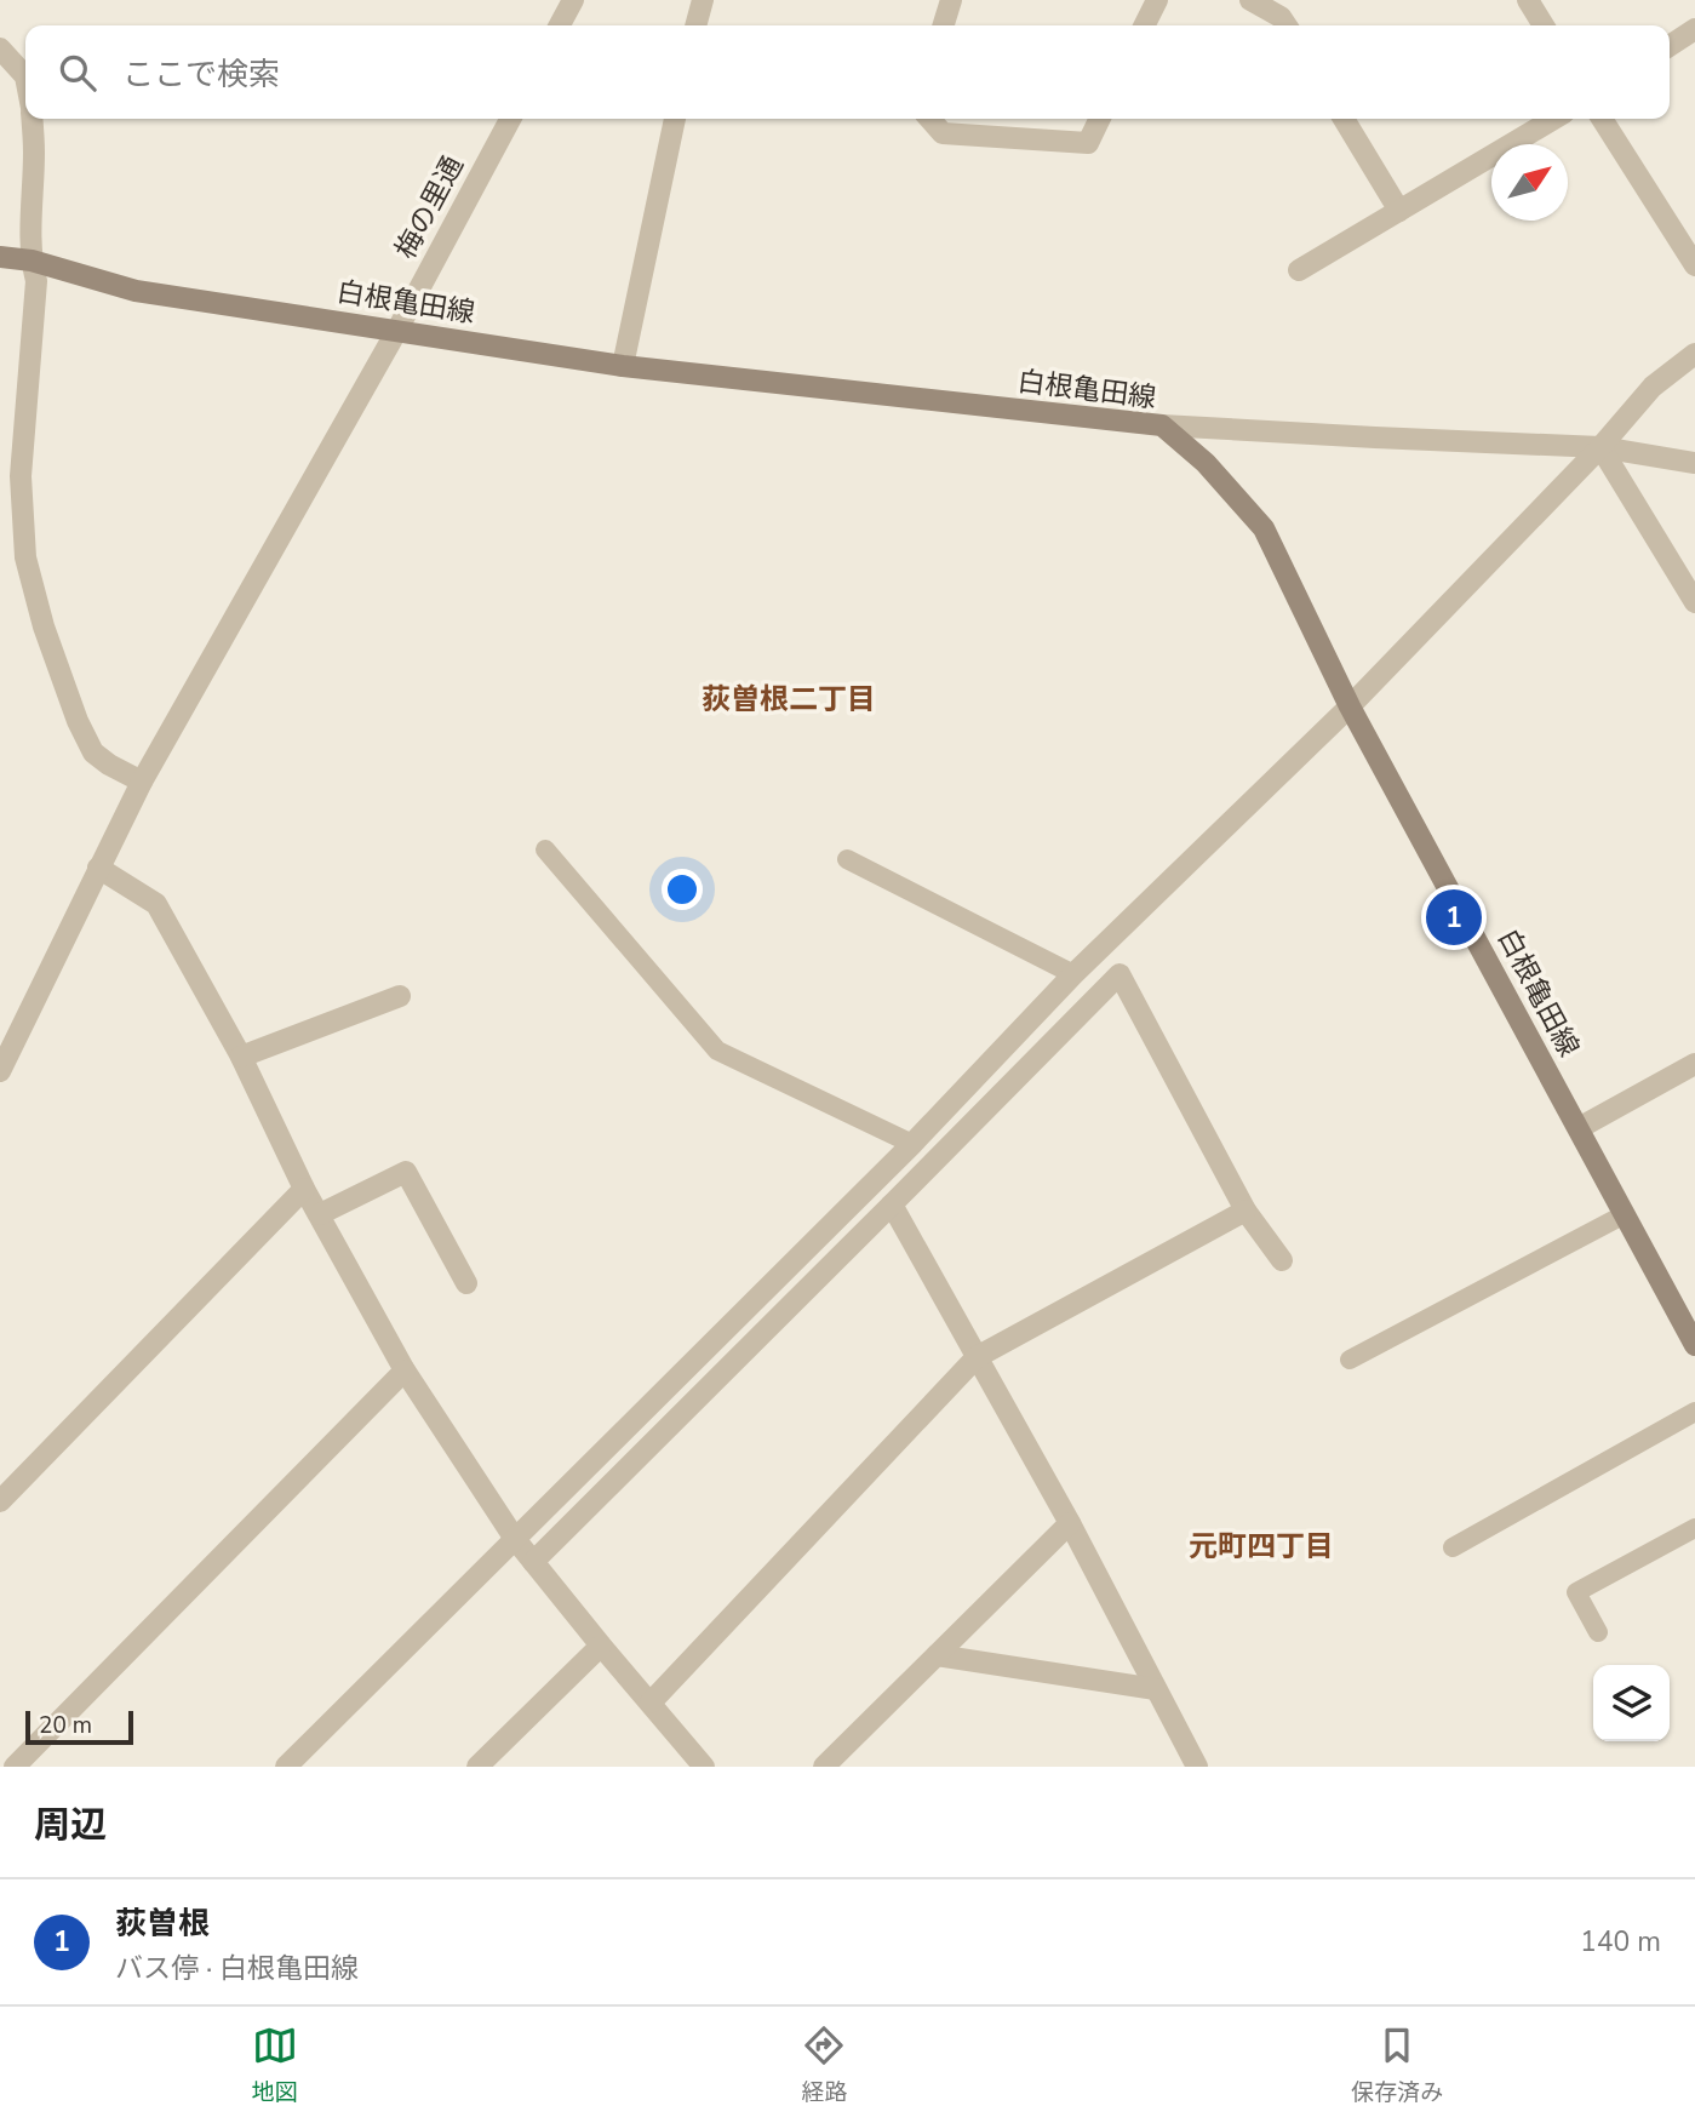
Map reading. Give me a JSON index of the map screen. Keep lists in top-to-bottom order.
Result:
{
  "streets": {
    "main road": ["白根亀田線"],
    "street": ["梅の里通"]
  },
  "crossings": [
    ["梅の里通", "白根亀田線"]
  ],
  "districts": ["荻曽根二丁目", "元町四丁目"],
  "scale_bar": "20 m",
  "north": "top right",
  "page": {
    "search": "ここで検索",
    "pins": "1",
    "scale": "20 m",
    "heading": "周辺",
    "list": [
      {
        "mark": "1",
        "name": "荻曽根",
        "note": "バス停 · 白根亀田線",
        "value": "140 m"
      }
    ],
    "nav": ["地図", "経路", "保存済み"]
  }
}
